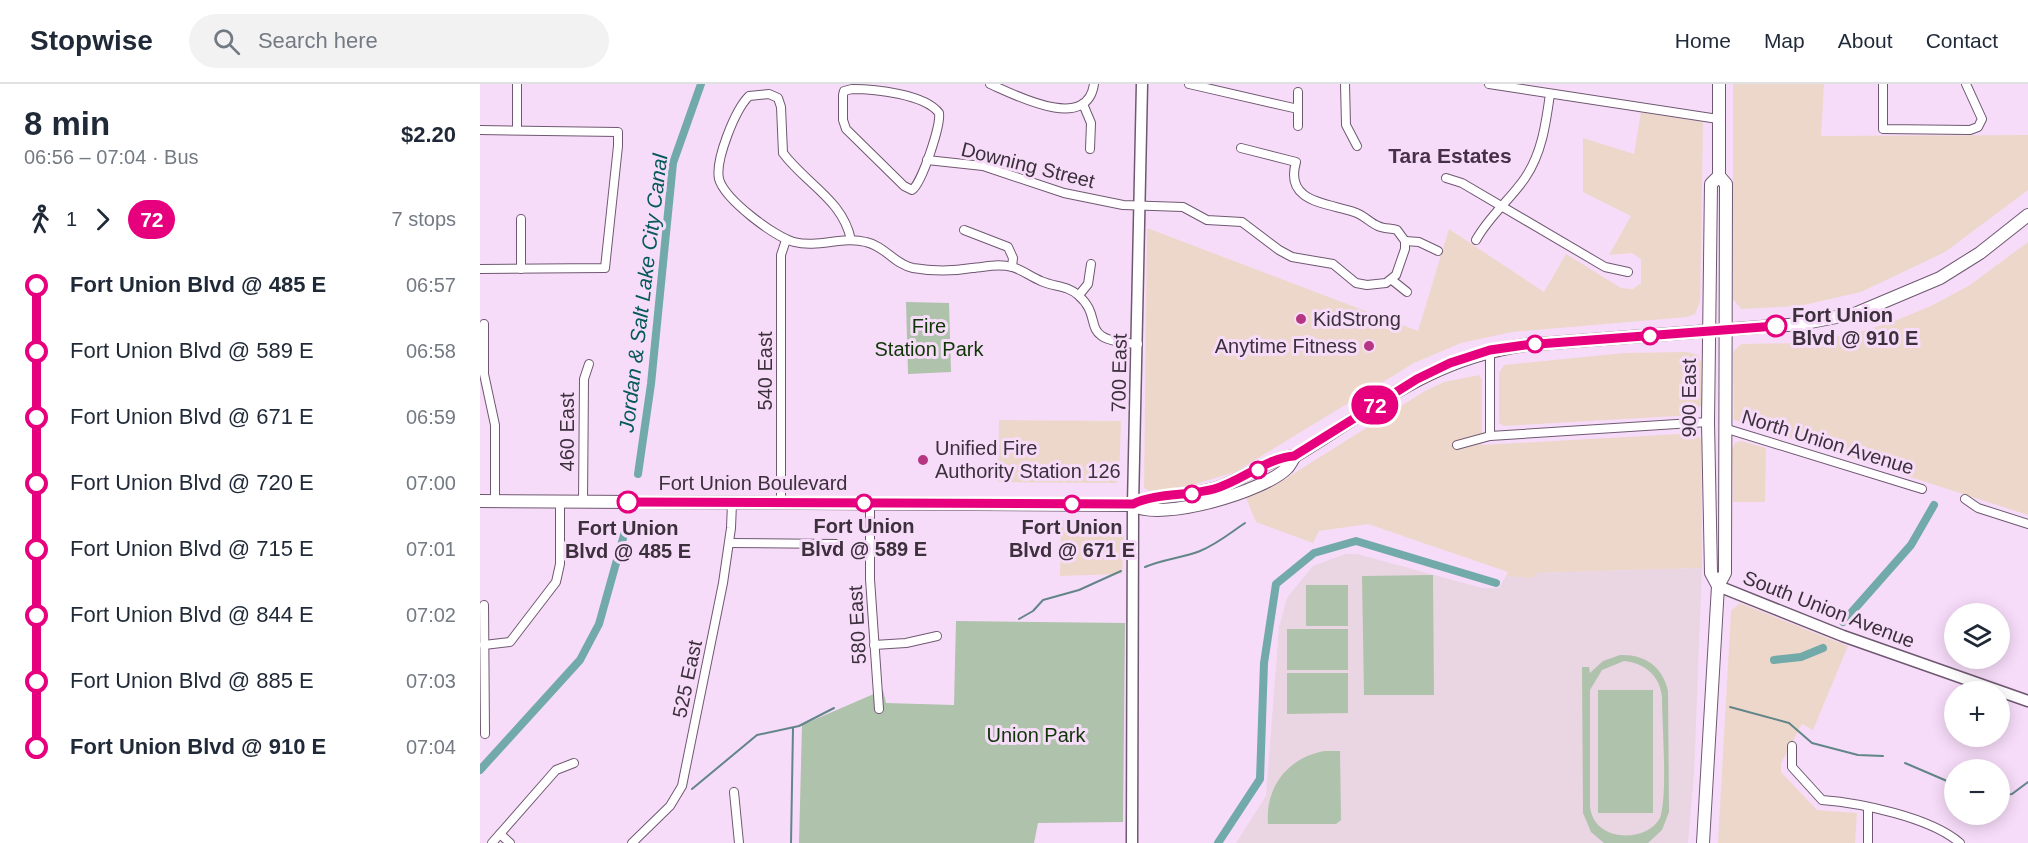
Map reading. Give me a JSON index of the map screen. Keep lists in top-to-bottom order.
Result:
{
  "streets": {
    "main road": ["900 East", "Fort Union Boulevard"],
    "street": [
      "Downing Street",
      "540 East",
      "700 East",
      "460 East",
      "North Union Avenue",
      "South Union Avenue",
      "580 East",
      "525 East"
    ]
  },
  "crossings": [
    ["Downing Street", "700 East"],
    ["540 East", "Fort Union Boulevard"],
    ["700 East", "Fort Union Boulevard"],
    ["900 East", "North Union Avenue"],
    ["900 East", "Fort Union Boulevard"],
    ["900 East", "South Union Avenue"],
    ["460 East", "Fort Union Boulevard"],
    ["Fort Union Boulevard", "580 East"],
    ["Fort Union Boulevard", "525 East"]
  ],
  "districts": ["Tara Estates"],
  "water": ["Jordan & Salt Lake City Canal"],
  "parks": ["Fire Station Park", "Union Park"],
  "places": [
    "KidStrong",
    "Fort Union Blvd @ 910 E",
    "Anytime Fitness",
    "Unified Fire Authority Station 126",
    "Fort Union Blvd @ 485 E",
    "Fort Union Blvd @ 589 E",
    "Fort Union Blvd @ 671 E"
  ],
  "lines": ["bus line 72"],
  "page": {
    "header": "Stopwise",
    "search": "Search here",
    "nav": [
      "Home",
      "Map",
      "About",
      "Contact"
    ],
    "heading": ["8 min", "06:56 – 07:04 · Bus", "$2.20"],
    "on_map": "72",
    "legs": ["1", "72", "7 stops"],
    "list": [
      {
        "name": "Fort Union Blvd @ 485 E",
        "value": "06:57"
      },
      {
        "name": "Fort Union Blvd @ 589 E",
        "value": "06:58"
      },
      {
        "name": "Fort Union Blvd @ 671 E",
        "value": "06:59"
      },
      {
        "name": "Fort Union Blvd @ 720 E",
        "value": "07:00"
      },
      {
        "name": "Fort Union Blvd @ 715 E",
        "value": "07:01"
      },
      {
        "name": "Fort Union Blvd @ 844 E",
        "value": "07:02"
      },
      {
        "name": "Fort Union Blvd @ 885 E",
        "value": "07:03"
      },
      {
        "name": "Fort Union Blvd @ 910 E",
        "value": "07:04"
      }
    ],
    "map_buttons": ["+", "−"]
  }
}
